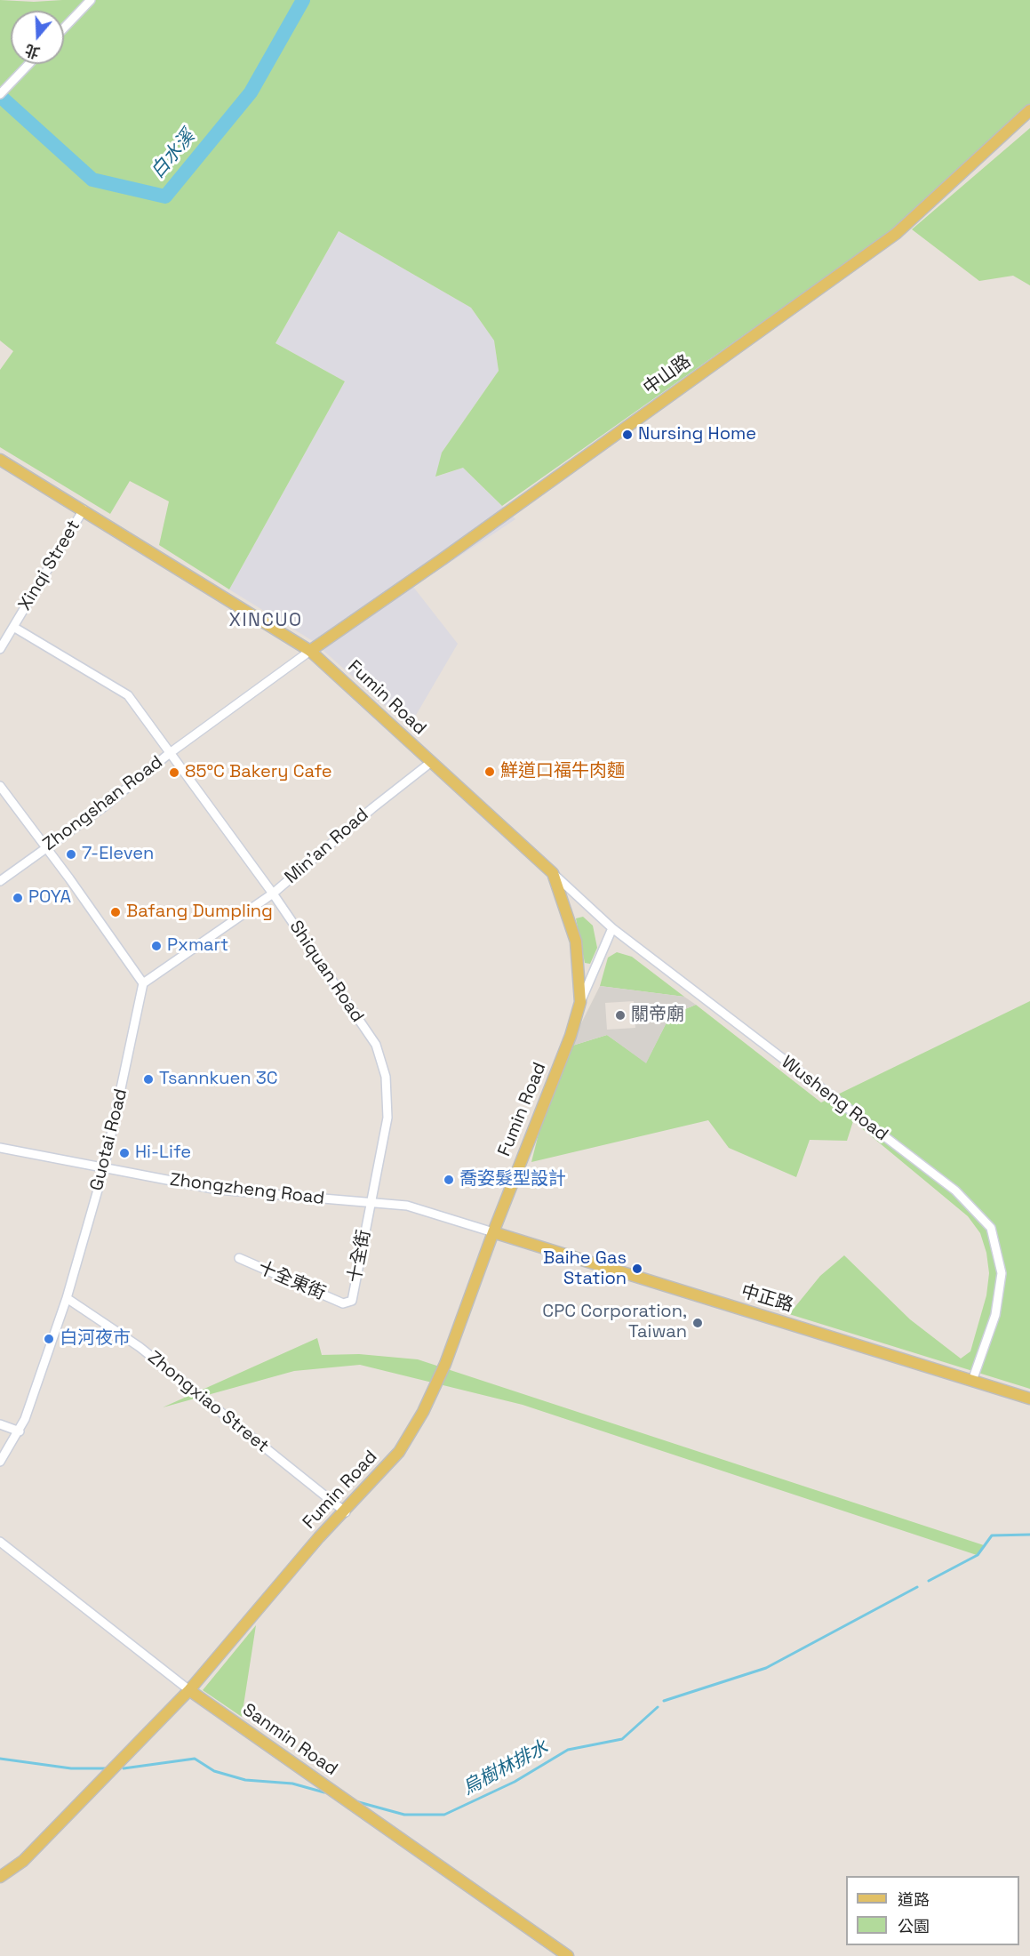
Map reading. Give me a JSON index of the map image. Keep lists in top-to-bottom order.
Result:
{
  "streets": {
    "main road": [
      "中山路",
      "Fumin Road",
      "中正路",
      "Sanmin Road"
    ],
    "street": [
      "Xinqi Street",
      "Zhongshan Road",
      "Min’an Road",
      "Shiquan Road",
      "Wusheng Road",
      "Guotai Road",
      "Zhongzheng Road",
      "十全街",
      "十全東街",
      "Zhongxiao Street"
    ]
  },
  "crossings": [
    ["中山路", "Fumin Road"],
    ["中山路", "Zhongshan Road"],
    ["Xinqi Street", "Fumin Road"],
    ["Xinqi Street", "Shiquan Road"],
    ["Fumin Road", "Zhongshan Road"],
    ["Fumin Road", "Min’an Road"],
    ["Fumin Road", "Wusheng Road"],
    ["Fumin Road", "Zhongzheng Road"],
    ["Fumin Road", "中正路"],
    ["Fumin Road", "Zhongxiao Street"],
    ["Fumin Road", "Sanmin Road"],
    ["Zhongshan Road", "Shiquan Road"],
    ["Min’an Road", "Shiquan Road"],
    ["Min’an Road", "Guotai Road"],
    ["Shiquan Road", "Zhongzheng Road"],
    ["Shiquan Road", "十全街"],
    ["Wusheng Road", "中正路"],
    ["Guotai Road", "Zhongzheng Road"],
    ["Guotai Road", "Zhongxiao Street"],
    ["Zhongzheng Road", "十全街"],
    ["Zhongzheng Road", "中正路"],
    ["十全街", "十全東街"]
  ],
  "districts": ["XINCUO"],
  "water": ["白水溪", "烏樹林排水"],
  "places": [
    "Nursing Home",
    "鮮道口福牛肉麵",
    "85°C Bakery Cafe",
    "7-Eleven",
    "POYA",
    "Bafang Dumpling",
    "Pxmart",
    "關帝廟",
    "Tsannkuen 3C",
    "Hi-Life",
    "喬姿髮型設計",
    "Baihe Gas Station",
    "CPC Corporation, Taiwan",
    "白河夜市"
  ],
  "legend": ["道路", "公園"],
  "north": "bottom"
}
